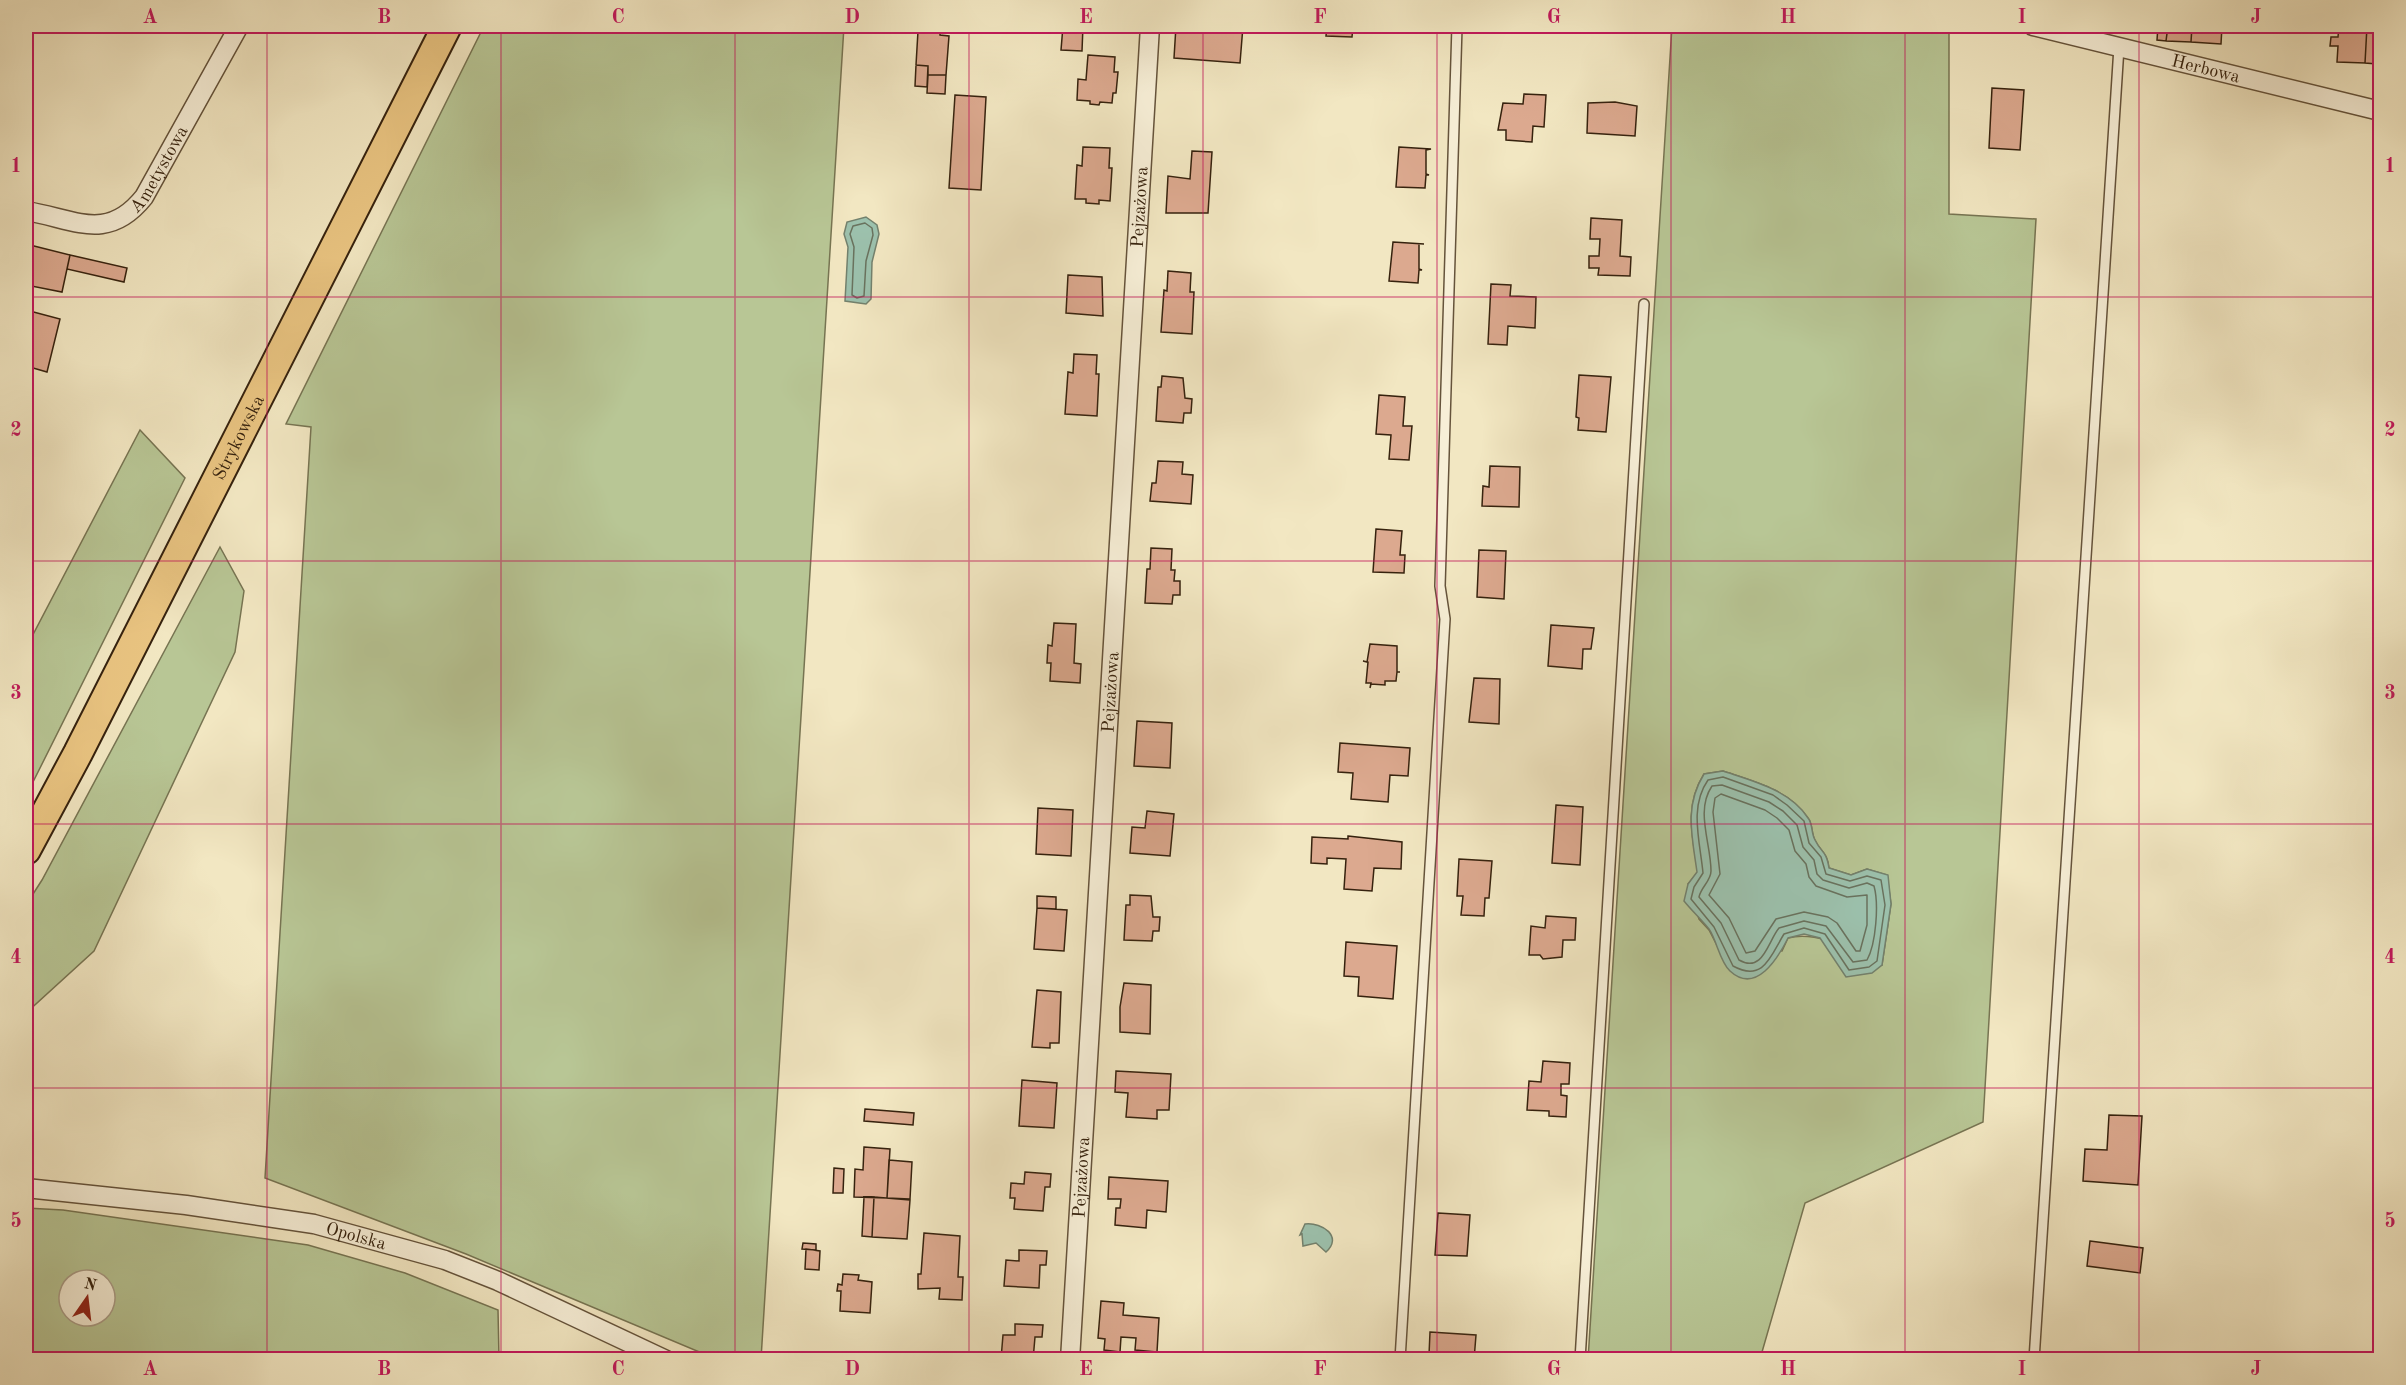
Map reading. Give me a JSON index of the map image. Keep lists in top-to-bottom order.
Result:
{
  "streets": {
    "main road": ["Strykowska"],
    "street": [
      "Herbowa",
      "Ametystowa",
      "Pejzażowa",
      "Opolska"
    ]
  },
  "north": "top",
  "grid": {
    "columns": [
      "A",
      "B",
      "C",
      "D",
      "E",
      "F",
      "G",
      "H",
      "I",
      "J"
    ],
    "rows": [
      "1",
      "2",
      "3",
      "4",
      "5"
    ]
  }
}
